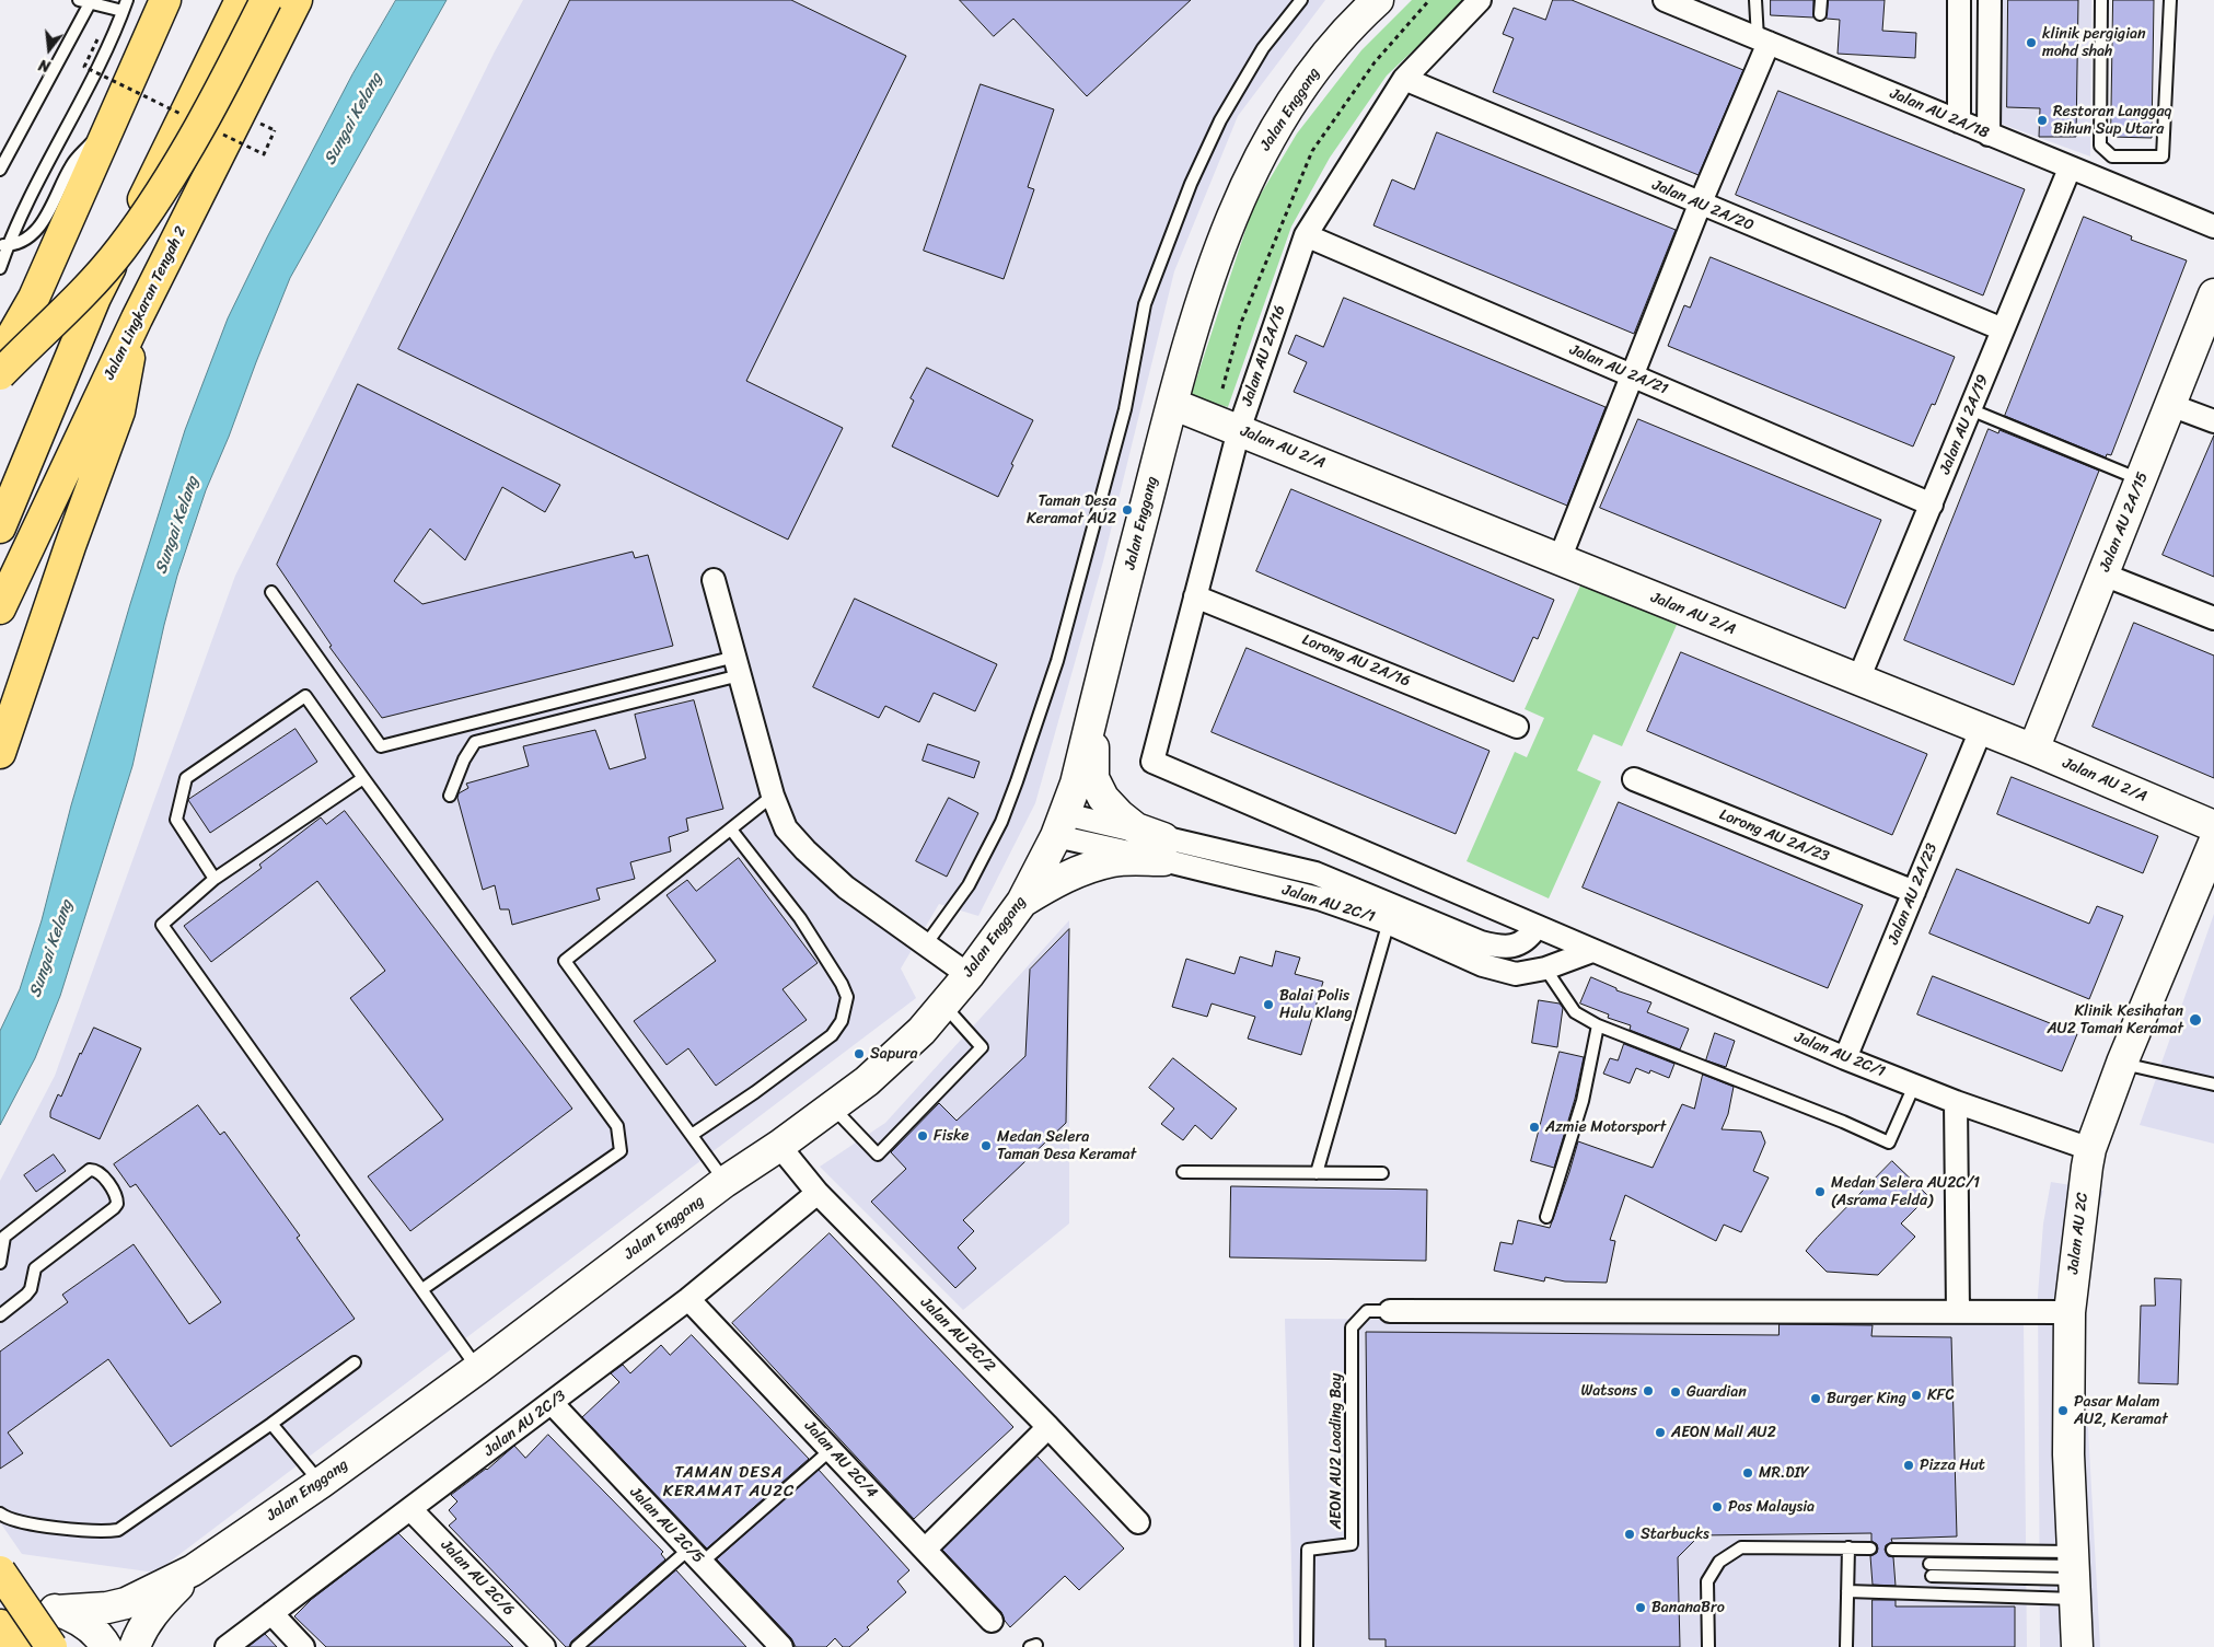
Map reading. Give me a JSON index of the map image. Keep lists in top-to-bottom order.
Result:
{
  "streets": {
    "highway": ["Jalan Lingkaran Tengah 2"],
    "main road": [
      "Jalan Enggang",
      "Jalan AU 2/A",
      "Jalan AU 2A/15",
      "Jalan AU 2C"
    ],
    "street": [
      "Jalan AU 2A/18",
      "Jalan AU 2A/20",
      "Jalan AU 2A/16",
      "Jalan AU 2A/21",
      "Jalan AU 2A/19",
      "Lorong AU 2A/16",
      "Lorong AU 2A/23",
      "Jalan AU 2A/23",
      "Jalan AU 2C/1",
      "Jalan AU 2C/2",
      "Jalan AU 2C/3",
      "Jalan AU 2C/4",
      "Jalan AU 2C/5",
      "Jalan AU 2C/6"
    ],
    "lane": ["AEON AU2 Loading Bay"]
  },
  "crossings": [
    ["Jalan Enggang", "Jalan AU 2/A"],
    ["Jalan Enggang", "Jalan AU 2C/1"],
    ["Jalan Enggang", "Jalan AU 2C/2"],
    ["Jalan AU 2A/18", "Jalan AU 2A/19"],
    ["Jalan AU 2A/20", "Jalan AU 2A/16"],
    ["Jalan AU 2A/20", "Jalan AU 2A/19"],
    ["Jalan AU 2A/16", "Jalan AU 2A/21"],
    ["Jalan AU 2A/16", "Jalan AU 2/A"],
    ["Jalan AU 2A/16", "Lorong AU 2A/16"],
    ["Jalan AU 2A/16", "Jalan AU 2C/1"],
    ["Jalan AU 2A/21", "Jalan AU 2A/19"],
    ["Jalan AU 2A/19", "Jalan AU 2/A"],
    ["Jalan AU 2/A", "Jalan AU 2A/15"],
    ["Jalan AU 2/A", "Jalan AU 2A/23"],
    ["Lorong AU 2A/23", "Jalan AU 2A/23"],
    ["Jalan AU 2A/23", "Jalan AU 2C/1"],
    ["Jalan AU 2C/1", "Jalan AU 2C"],
    ["Jalan AU 2C/2", "Jalan AU 2C/3"],
    ["Jalan AU 2C/3", "Jalan AU 2C/4"],
    ["Jalan AU 2C/3", "Jalan AU 2C/5"],
    ["Jalan AU 2C/3", "Jalan AU 2C/6"]
  ],
  "districts": ["TAMAN DESA KERAMAT AU2C"],
  "water": ["Sungai Kelang"],
  "places": [
    "klinik pergigian mohd shah",
    "Restoran Langgaq Bihun Sup Utara",
    "Taman Desa Keramat AU2",
    "Balai Polis Hulu Klang",
    "Klinik Kesihatan AU2 Taman Keramat",
    "Sapura",
    "Azmie Motorsport",
    "Fiske",
    "Medan Selera Taman Desa Keramat",
    "Medan Selera AU2C/1 (Asrama Felda)",
    "Watsons",
    "Guardian",
    "KFC",
    "Burger King",
    "Pasar Malam AU2, Keramat",
    "AEON Mall AU2",
    "Pizza Hut",
    "MR.DIY",
    "Pos Malaysia",
    "Starbucks",
    "BananaBro"
  ],
  "north": "bottom"
}
